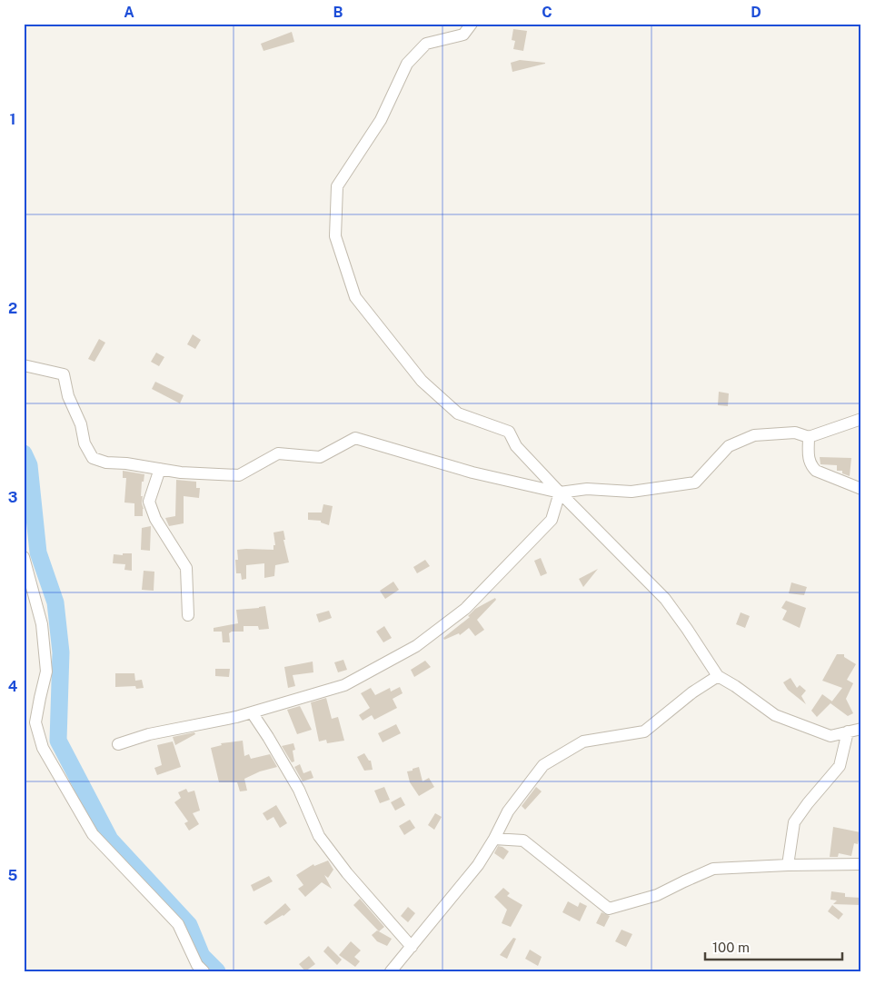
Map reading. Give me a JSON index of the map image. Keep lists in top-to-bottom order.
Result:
{
  "scale_bar": "100 m",
  "grid": {
    "columns": [
      "A",
      "B",
      "C",
      "D"
    ],
    "rows": [
      "1",
      "2",
      "3",
      "4",
      "5"
    ]
  }
}
